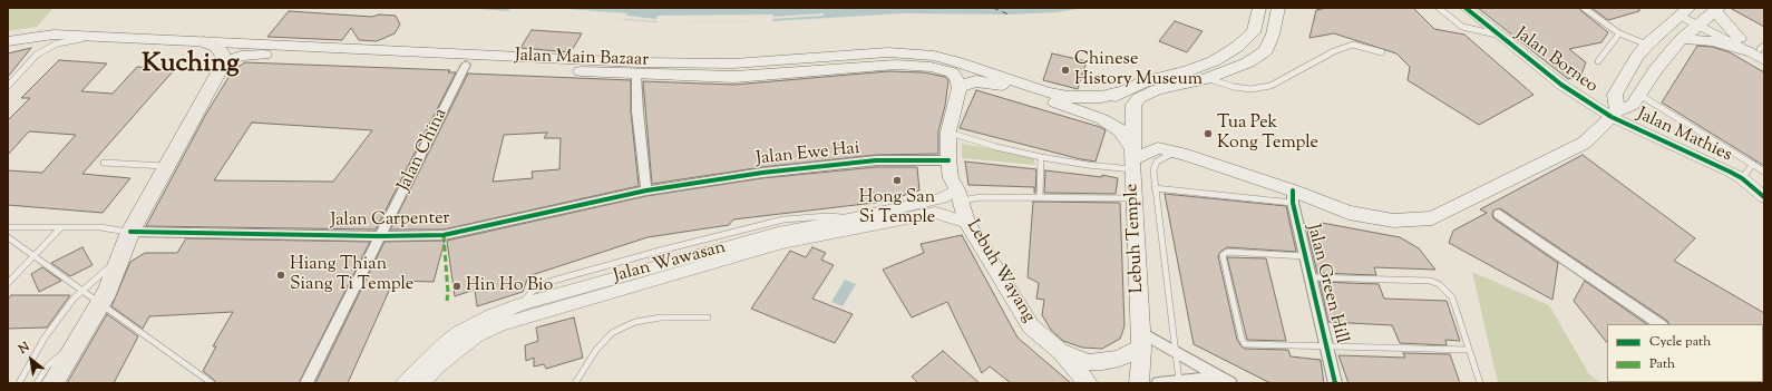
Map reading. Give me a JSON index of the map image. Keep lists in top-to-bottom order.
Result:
{
  "streets": {
    "main road": ["Jalan Main Bazaar", "Lebuh Temple", "Lebuh Wayang"],
    "street": [
      "Jalan Borneo",
      "Jalan Mathies",
      "Jalan China",
      "Jalan Ewe Hai",
      "Jalan Carpenter",
      "Jalan Wawasan",
      "Jalan Green Hill"
    ]
  },
  "crossings": [
    ["Jalan Main Bazaar", "Jalan China"],
    ["Jalan Main Bazaar", "Lebuh Wayang"],
    ["Jalan Borneo", "Jalan Mathies"],
    ["Jalan China", "Jalan Carpenter"],
    ["Jalan Ewe Hai", "Jalan Carpenter"],
    ["Jalan Ewe Hai", "Lebuh Wayang"],
    ["Jalan Wawasan", "Lebuh Wayang"]
  ],
  "districts": ["Kuching"],
  "places": [
    "Chinese History Museum",
    "Tua Pek Kong Temple",
    "Hong San Si Temple",
    "Hiang Thian Siang Ti Temple",
    "Hin Ho Bio"
  ],
  "legend": ["Cycle path", "Path"],
  "north": "top left"
}
